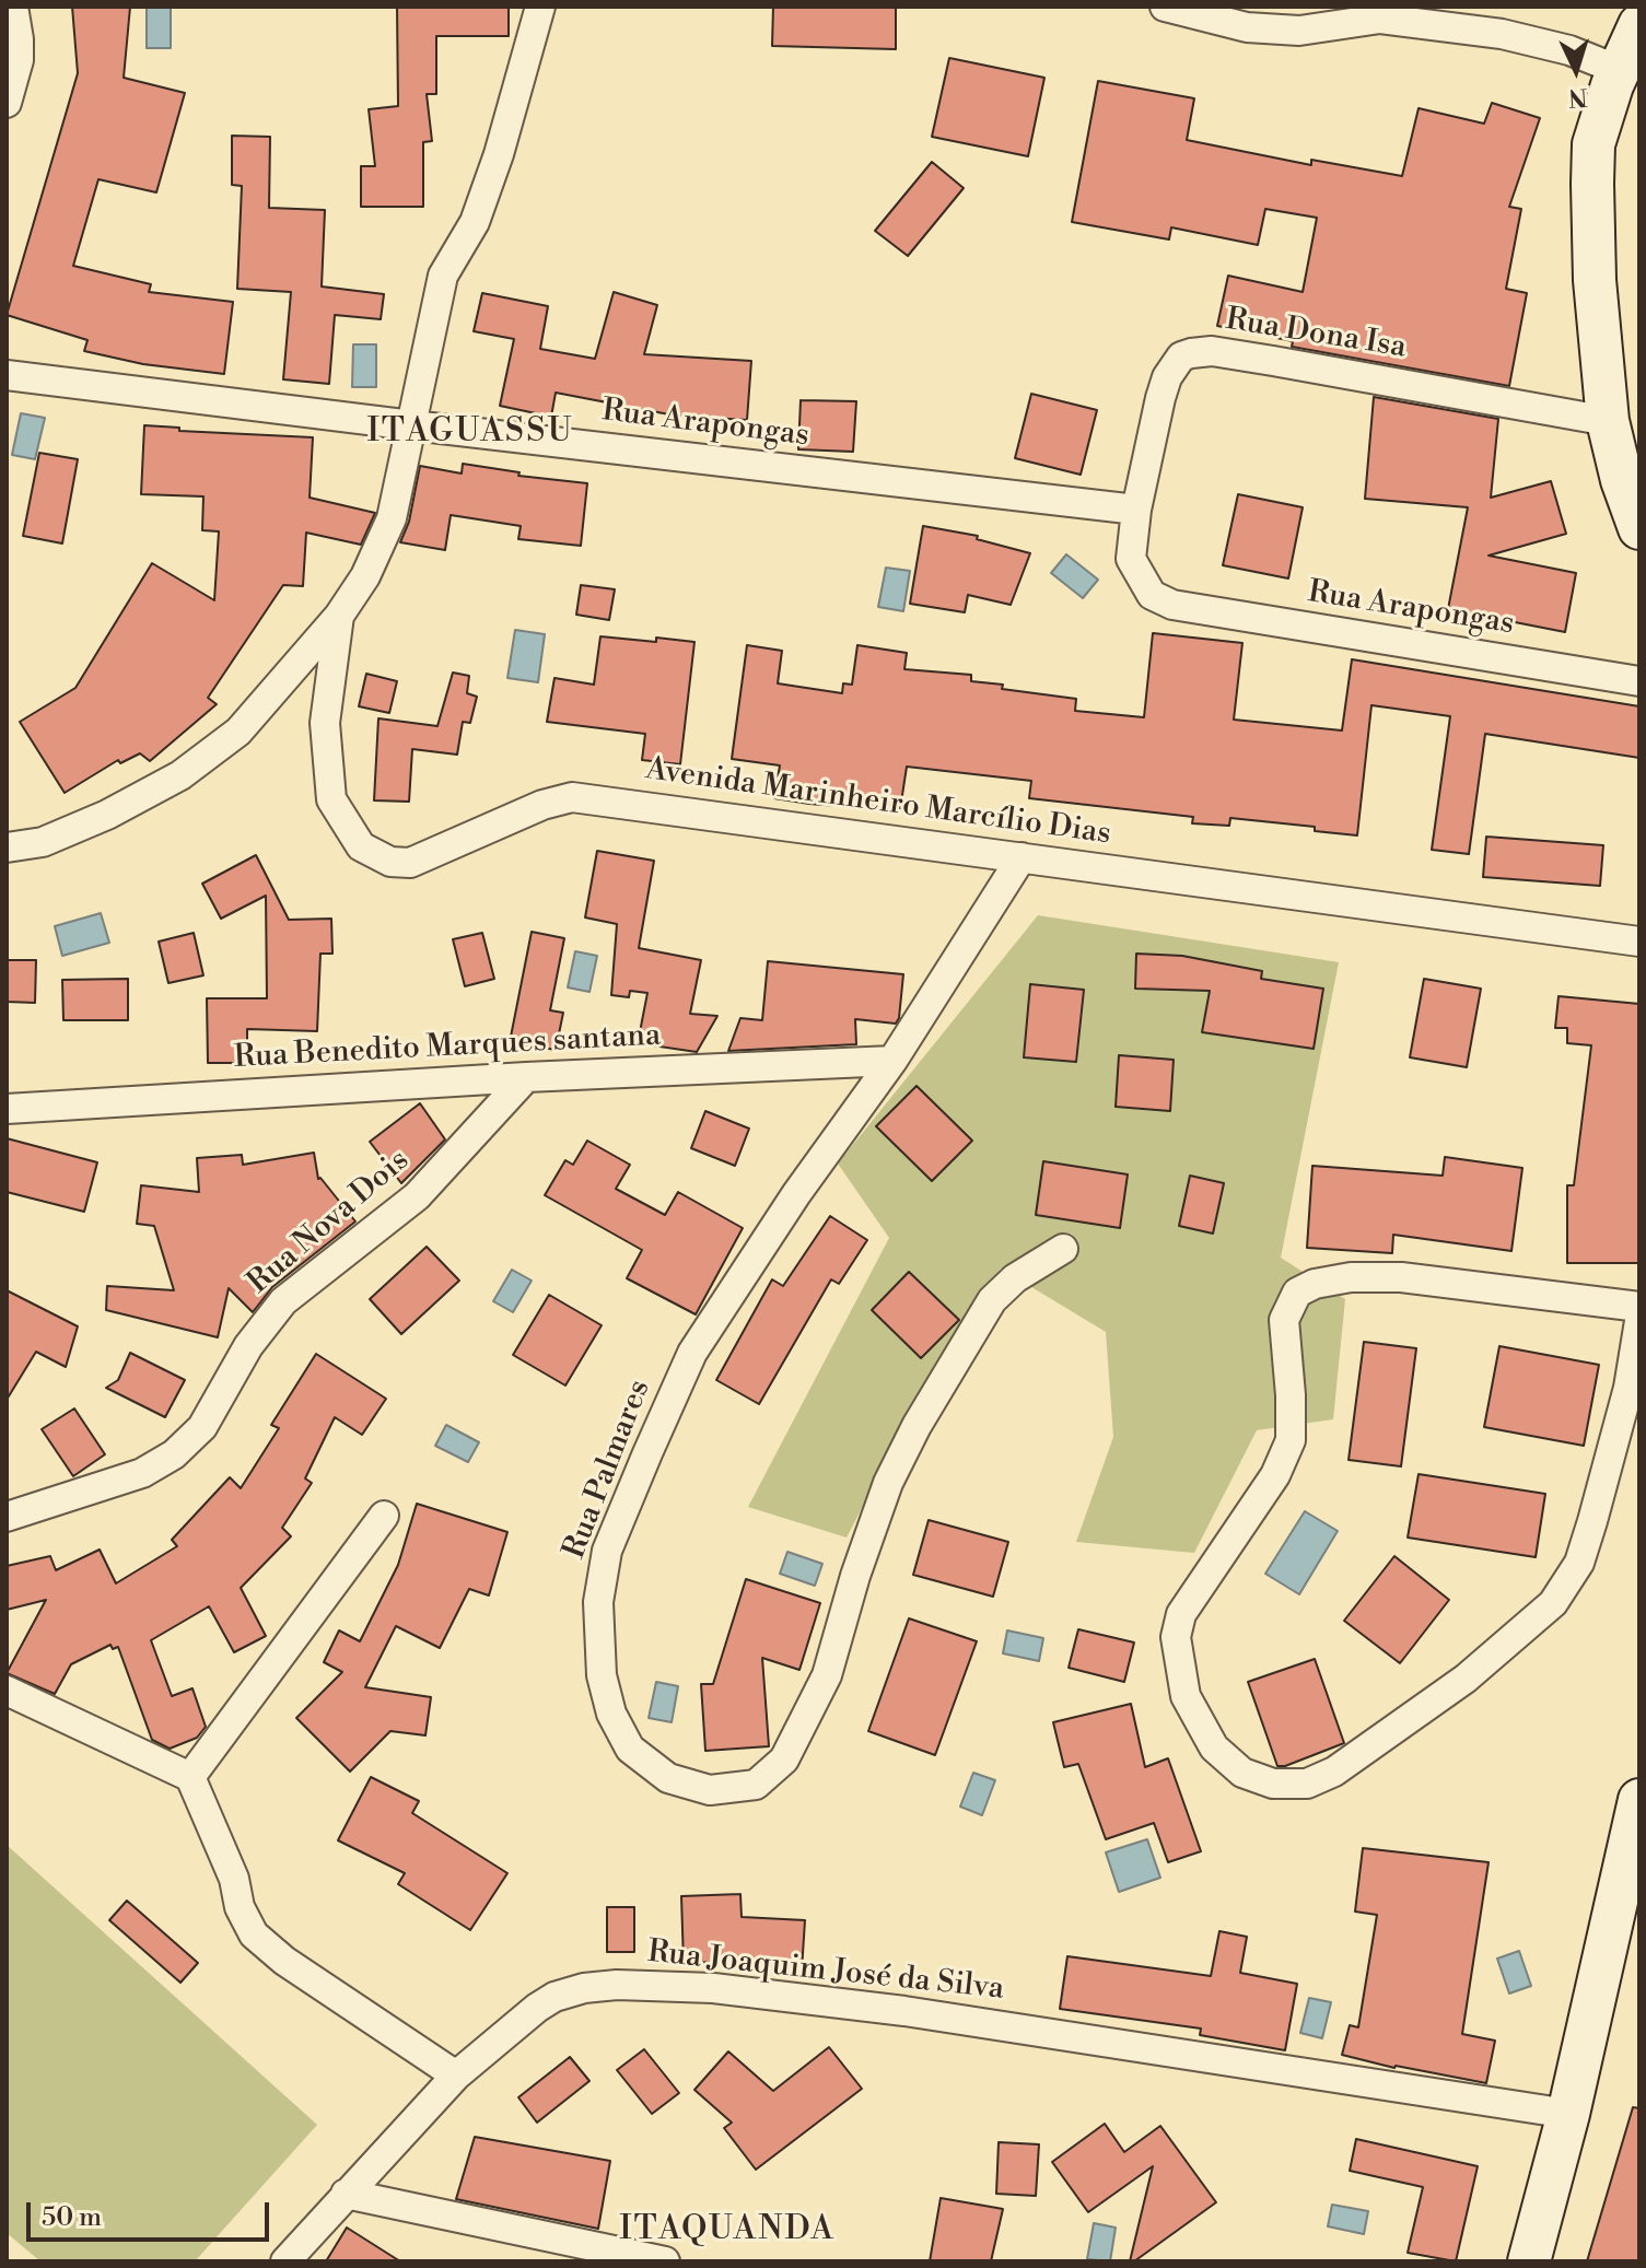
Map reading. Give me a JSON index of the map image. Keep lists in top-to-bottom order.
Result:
{
  "streets": {
    "street": [
      "Rua Dona Isa",
      "Rua Arapongas",
      "Avenida Marinheiro Marcílio Dias",
      "Rua Benedito Marques santana",
      "Rua Nova Dois",
      "Rua Palmares",
      "Rua Joaquim José da Silva"
    ]
  },
  "crossings": [
    ["Rua Dona Isa", "Rua Arapongas"],
    ["Avenida Marinheiro Marcílio Dias", "Rua Palmares"],
    ["Rua Benedito Marques santana", "Rua Nova Dois"],
    ["Rua Benedito Marques santana", "Rua Palmares"]
  ],
  "districts": ["ITAGUASSU", "ITAQUANDA"],
  "scale_bar": "50 m",
  "north": "bottom"
}
